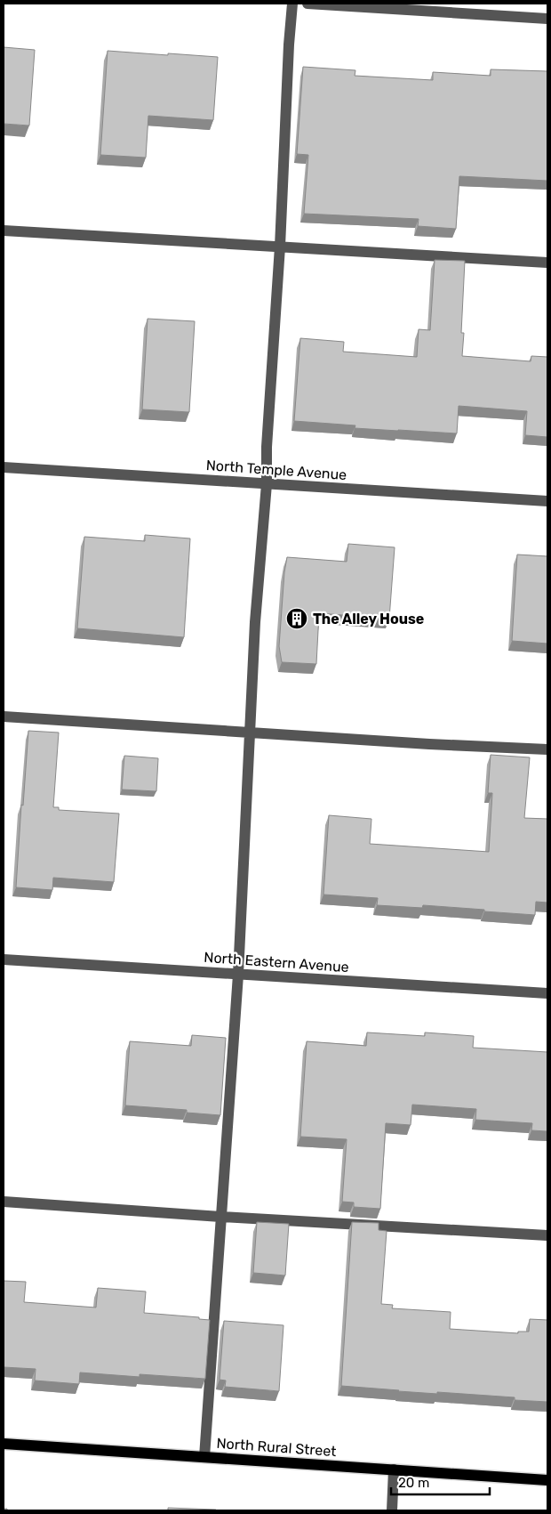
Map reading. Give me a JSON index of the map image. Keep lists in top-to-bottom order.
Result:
{
  "streets": {
    "main road": ["North Rural Street"],
    "street": ["North Temple Avenue", "North Eastern Avenue"]
  },
  "places": {
    "building": ["The Alley House"]
  },
  "scale_bar": "20 m"
}
